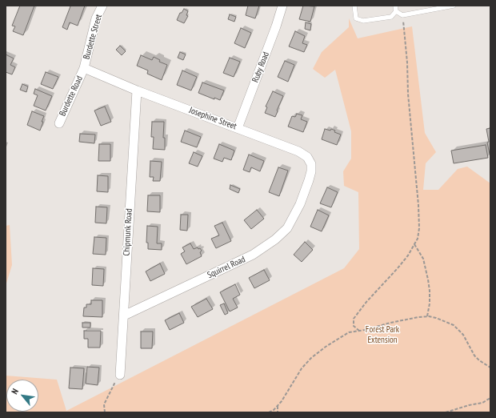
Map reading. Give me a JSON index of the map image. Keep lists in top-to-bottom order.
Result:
{
  "streets": {
    "street": [
      "Burdette Street",
      "Ruby Road",
      "Burdette Road",
      "Josephine Street",
      "Chipmunk Road",
      "Squirrel Road"
    ]
  },
  "crossings": [
    ["Burdette Street", "Burdette Road"],
    ["Burdette Street", "Josephine Street"],
    ["Ruby Road", "Josephine Street"],
    ["Burdette Road", "Josephine Street"],
    ["Josephine Street", "Chipmunk Road"],
    ["Josephine Street", "Squirrel Road"],
    ["Chipmunk Road", "Squirrel Road"]
  ],
  "parks": ["Forest Park Extension"],
  "north": "top left"
}
